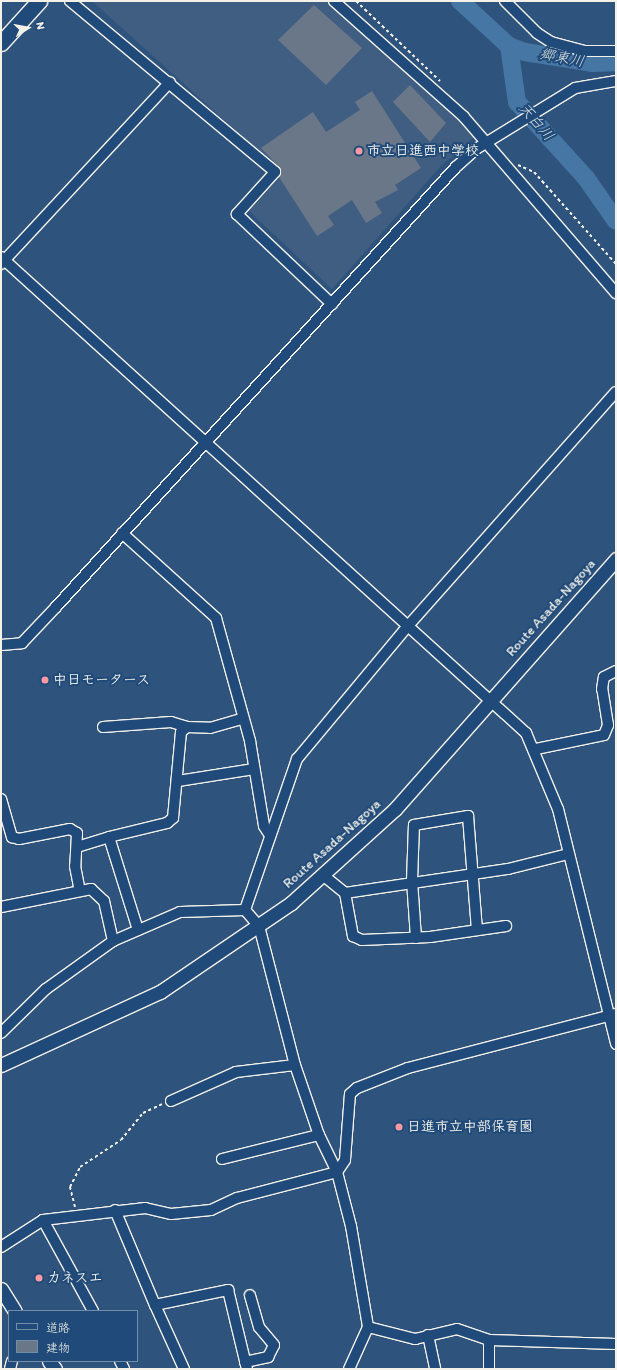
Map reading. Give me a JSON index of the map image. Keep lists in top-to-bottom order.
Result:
{
  "streets": {
    "main road": ["Route Asada-Nagoya"]
  },
  "water": ["郷東川", "天白川"],
  "places": [
    "市立日進西中学校",
    "中日モータース",
    "日進市立中部保育園",
    "カネスエ"
  ],
  "legend": ["道路", "建物"],
  "north": "right"
}
